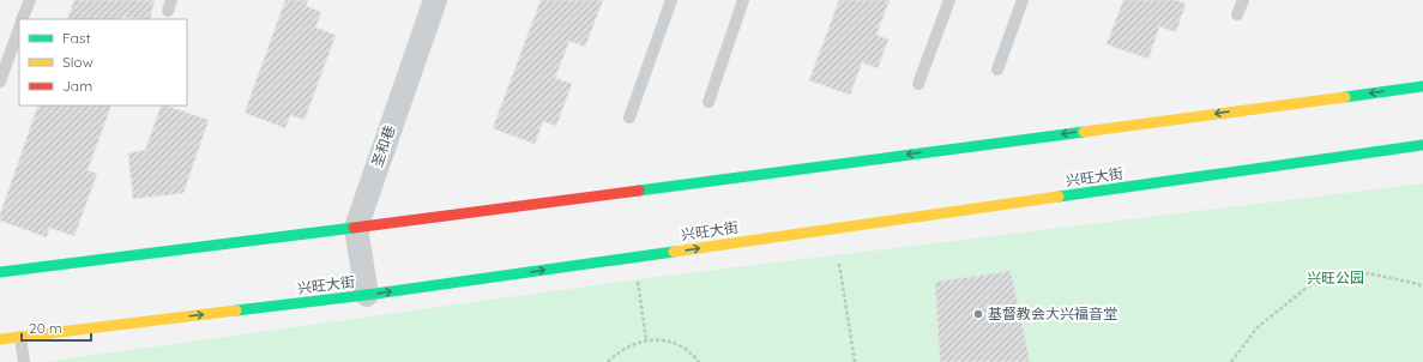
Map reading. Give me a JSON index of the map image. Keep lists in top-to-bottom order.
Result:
{
  "streets": {
    "main road": ["兴旺大街"],
    "street": ["圣和巷"]
  },
  "crossings": [
    ["圣和巷", "兴旺大街"]
  ],
  "parks": ["兴旺公园"],
  "places": ["基督教会大兴福音堂"],
  "legend": ["Fast", "Slow", "Jam"],
  "scale_bar": "20 m"
}
